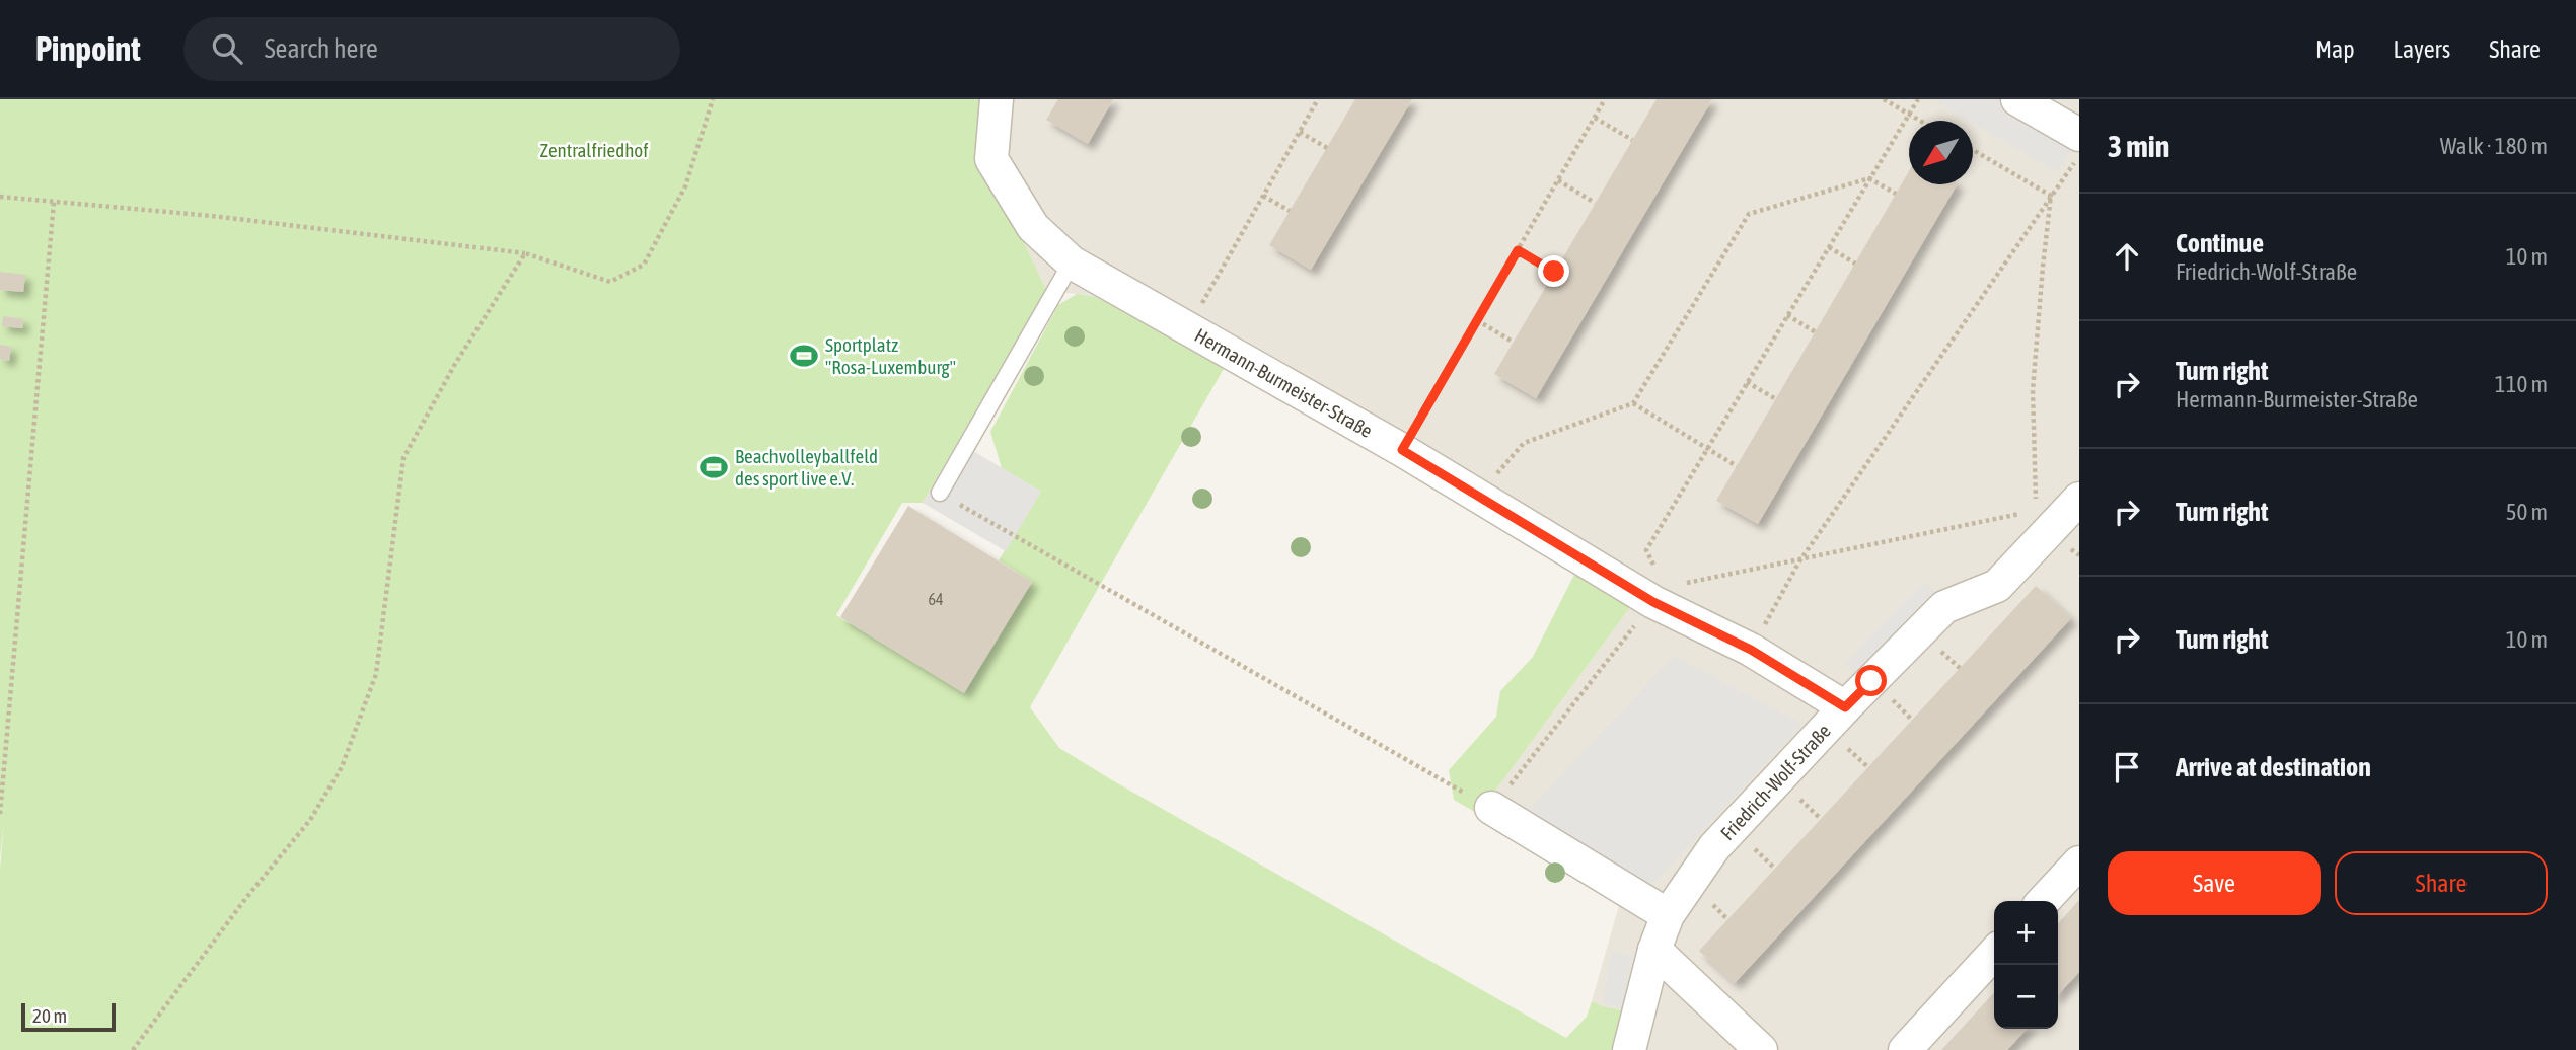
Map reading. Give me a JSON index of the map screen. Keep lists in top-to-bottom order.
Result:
{
  "streets": {
    "street": ["Hermann-Burmeister-Straße", "Friedrich-Wolf-Straße"]
  },
  "crossings": [
    ["Hermann-Burmeister-Straße", "Friedrich-Wolf-Straße"]
  ],
  "parks": ["Zentralfriedhof"],
  "places": {
    "sports": ["Sportplatz \"Rosa-Luxemburg\"", "Beachvolleyballfeld des sport live e.V."]
  },
  "house_numbers": ["64"],
  "scale_bar": "20 m",
  "north": "bottom left",
  "page": {
    "header": "Pinpoint",
    "search": "Search here",
    "nav": ["Map", "Layers", "Share"],
    "heading": ["3 min", "Walk · 180 m"],
    "list": [
      ["Continue", "Friedrich-Wolf-Straße", "10 m"],
      ["Turn right", "Hermann-Burmeister-Straße", "110 m"],
      ["Turn right", "50 m"],
      ["Turn right", "10 m"],
      "Arrive at destination"
    ],
    "buttons": ["Save", "Share"],
    "map_buttons": ["+", "−"],
    "scale": "20 m"
  }
}
